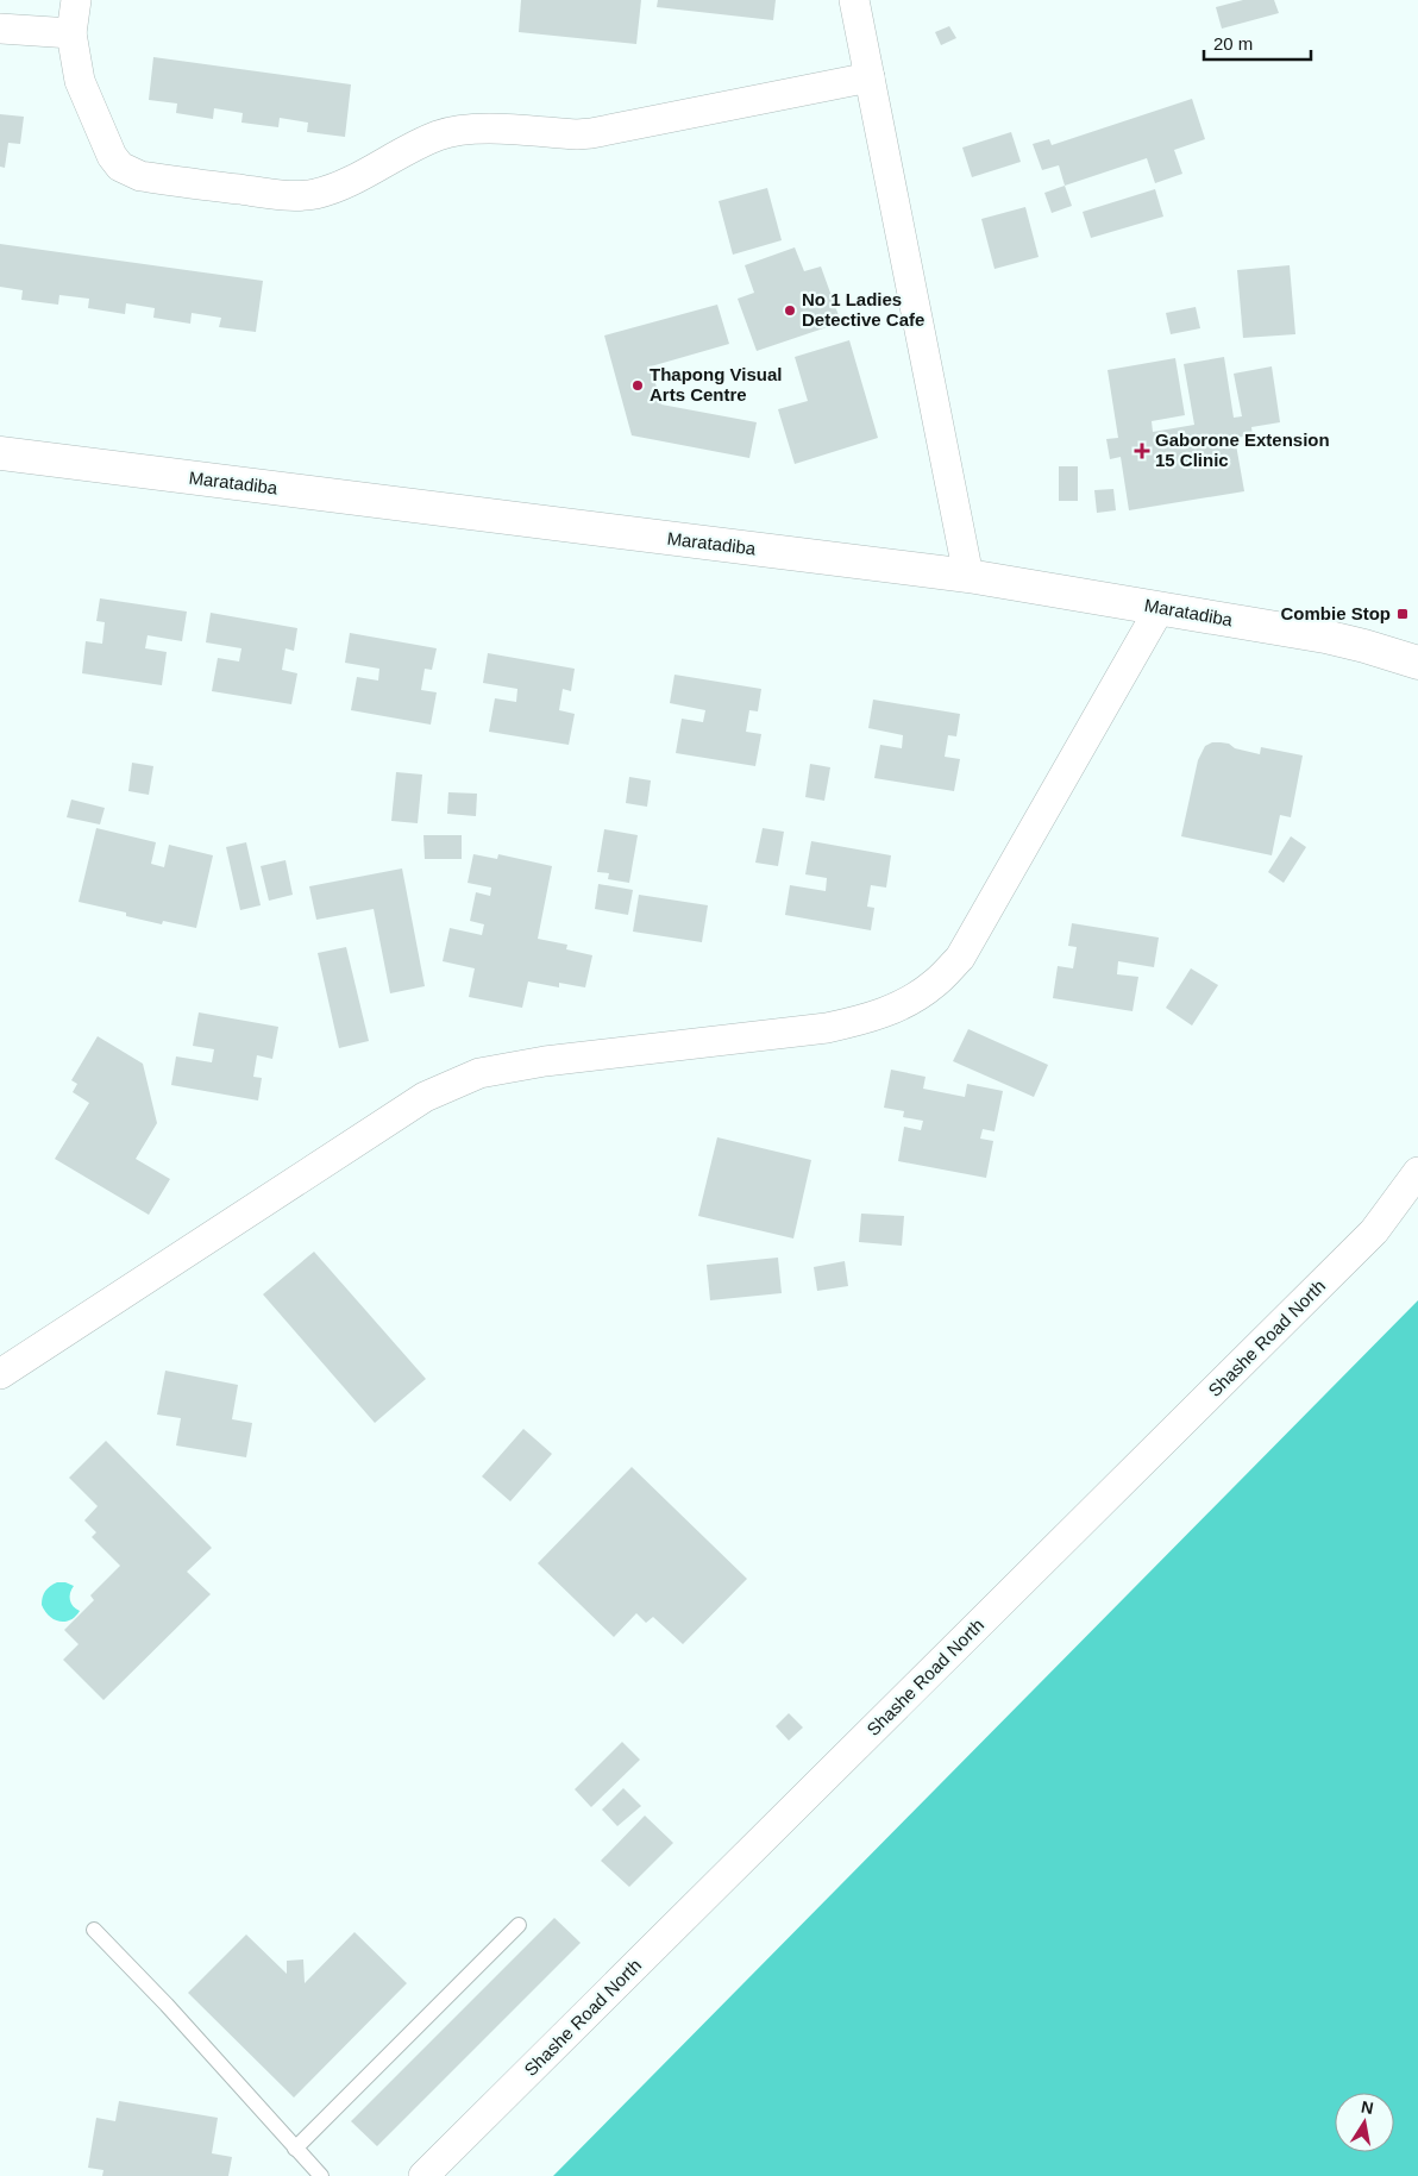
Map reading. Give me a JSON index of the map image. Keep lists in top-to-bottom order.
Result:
{
  "streets": {
    "street": ["Maratadiba", "Shashe Road North"]
  },
  "places": {
    "other": ["No 1 Ladies Detective Cafe", "Thapong Visual Arts Centre"],
    "health": ["Gaborone Extension 15 Clinic"],
    "transit": ["Combie Stop"]
  },
  "scale_bar": "20 m",
  "north": "top"
}
